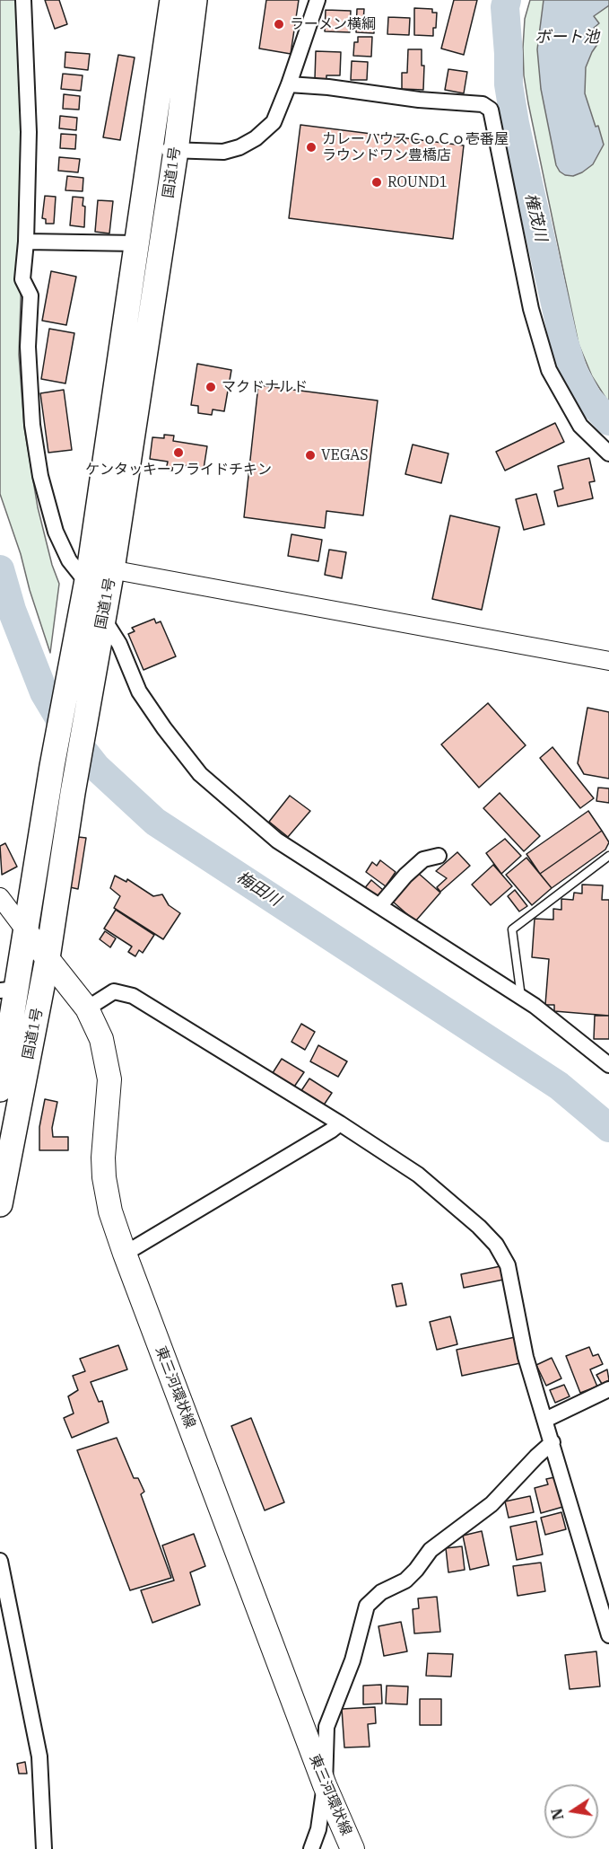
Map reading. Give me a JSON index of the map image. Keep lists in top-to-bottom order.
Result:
{
  "streets": {
    "highway": ["国道1号"],
    "main road": ["東三河環状線"]
  },
  "crossings": [
    ["国道1号", "東三河環状線"]
  ],
  "water": ["ボート池", "権茂川", "梅田川"],
  "places": [
    "ラーメン横綱",
    "カレーハウスＣｏＣｏ壱番屋 ラウンドワン豊橋店",
    "ROUND1",
    "マクドナルド",
    "ケンタッキーフライドチキン",
    "VEGAS"
  ],
  "north": "left"
}
